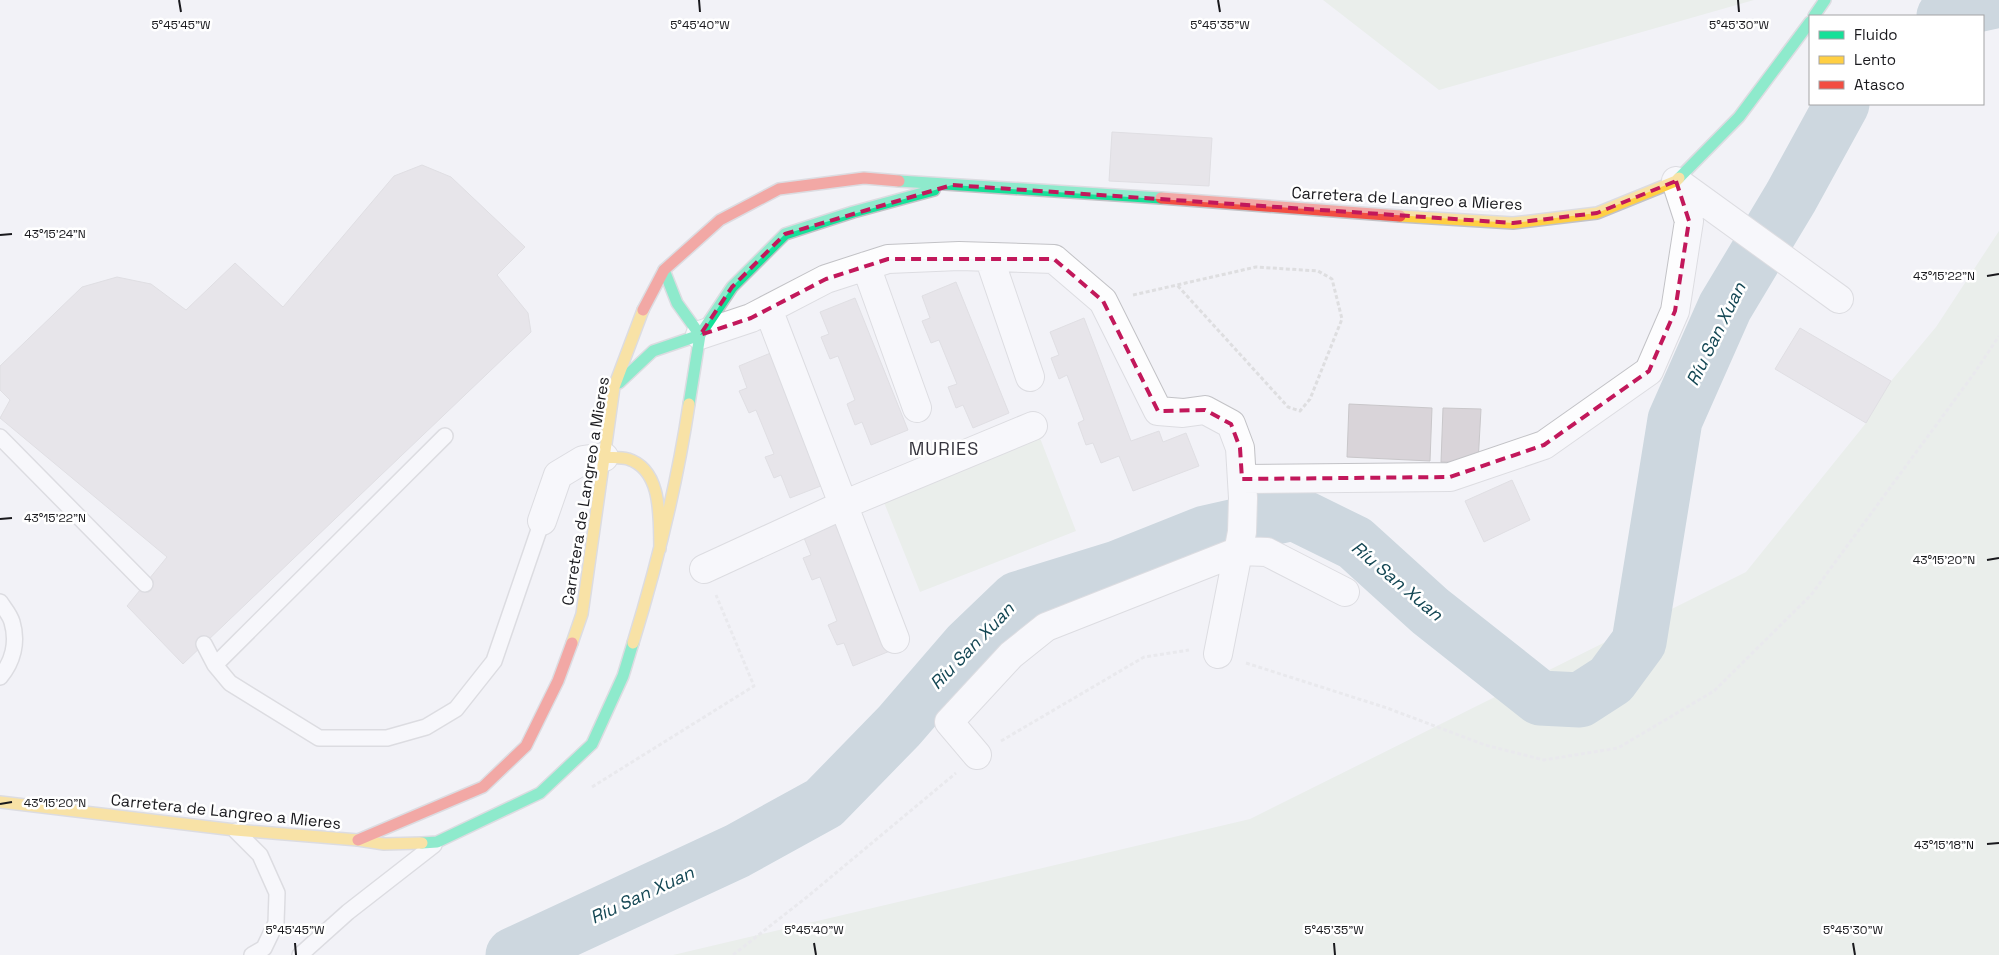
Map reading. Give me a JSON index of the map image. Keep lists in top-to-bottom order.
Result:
{
  "streets": {
    "main road": ["Carretera de Langreo a Mieres"]
  },
  "districts": ["MURIES"],
  "water": ["Ríu San Xuan"],
  "legend": ["Fluido", "Lento", "Atasco"],
  "coordinates": [
    "5°45'45\"W",
    "5°45'40\"W",
    "5°45'35\"W",
    "5°45'30\"W",
    "43°15'24\"N",
    "43°15'22\"N",
    "43°15'20\"N",
    "43°15'18\"N"
  ]
}
